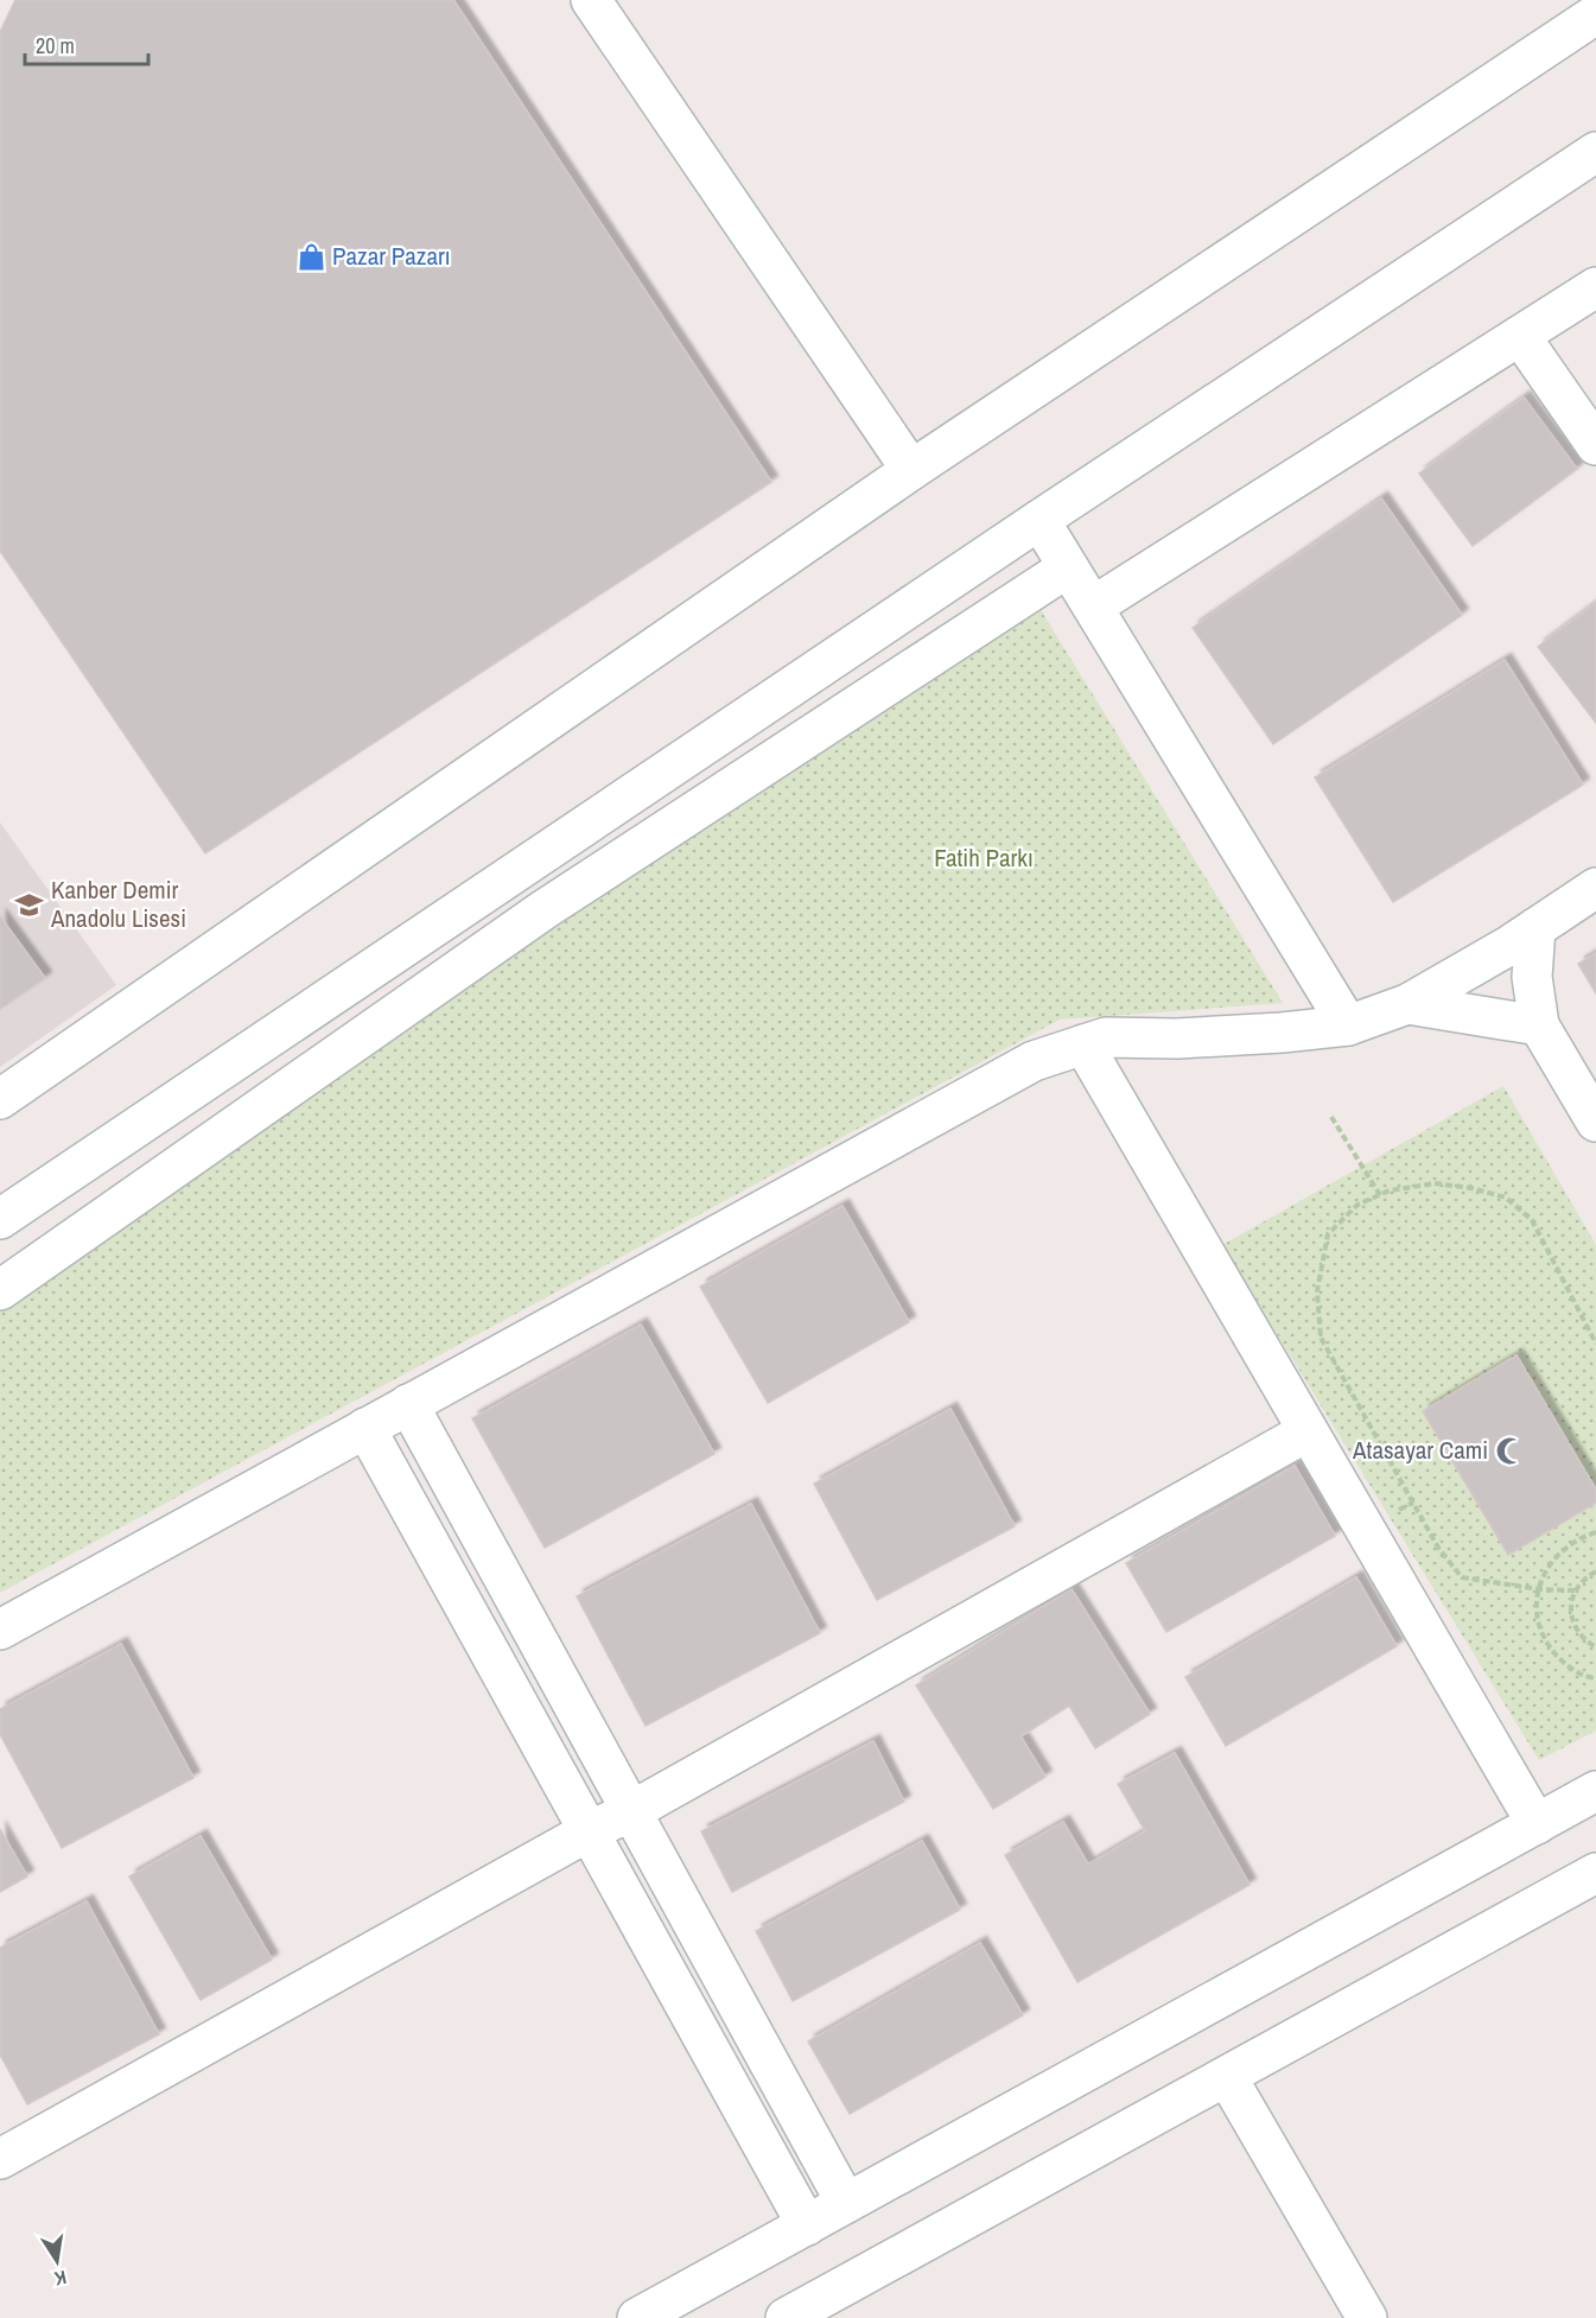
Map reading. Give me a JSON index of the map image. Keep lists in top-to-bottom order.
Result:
{
  "parks": ["Fatih Parkı"],
  "places": {
    "shop": ["Pazar Pazarı"],
    "school or university": ["Kanber Demir Anadolu Lisesi"],
    "mosque": ["Atasayar Cami"]
  },
  "scale_bar": "20 m",
  "north": "bottom"
}
